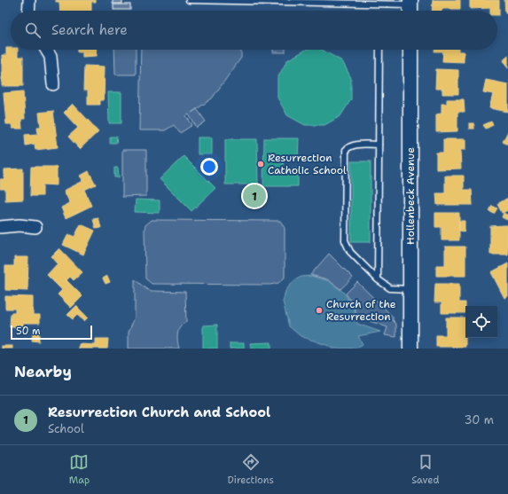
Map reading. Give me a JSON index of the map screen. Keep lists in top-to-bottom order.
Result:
{
  "streets": {
    "street": ["Hollenbeck Avenue"]
  },
  "places": ["Resurrection Catholic School", "Church of the Resurrection"],
  "scale_bar": "50 m",
  "page": {
    "search": "Search here",
    "pins": "1",
    "scale": "50 m",
    "heading": "Nearby",
    "list": [
      {
        "mark": "1",
        "name": "Resurrection Church and School",
        "note": "School",
        "value": "30 m"
      }
    ],
    "nav": ["Map", "Directions", "Saved"]
  }
}
